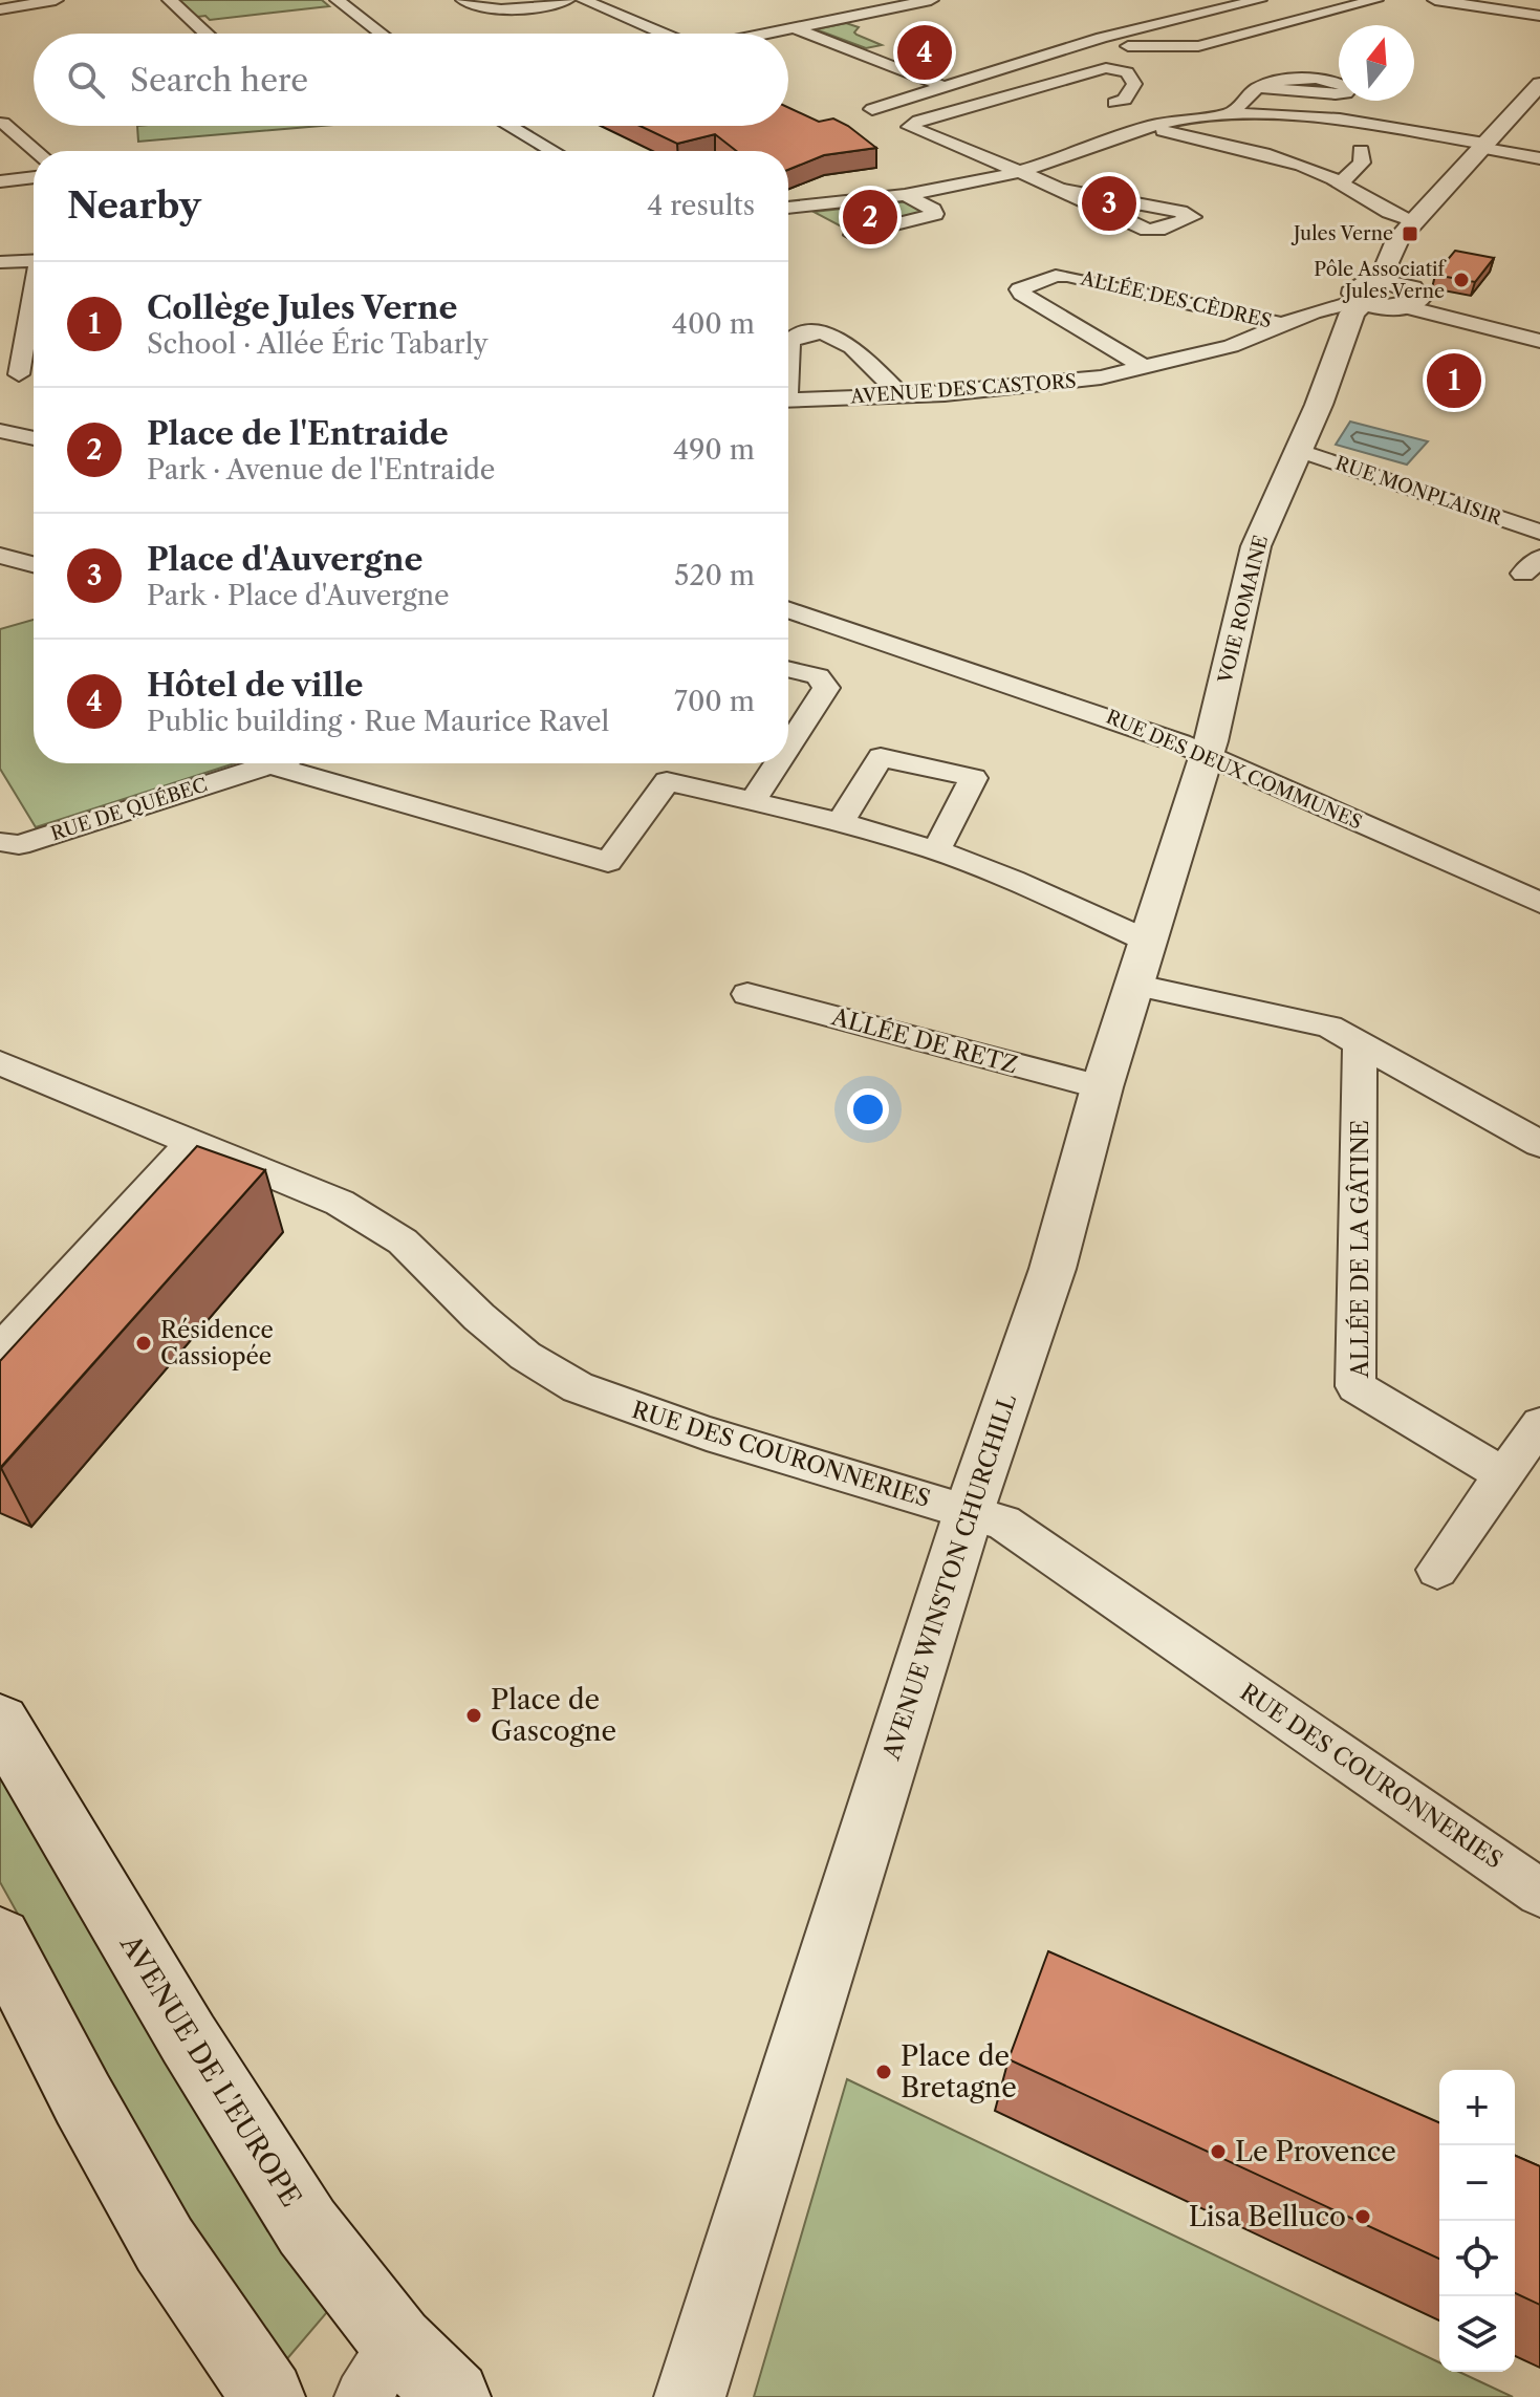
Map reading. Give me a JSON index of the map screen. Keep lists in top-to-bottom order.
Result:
{
  "streets": {
    "main road": ["AVENUE DE L'EUROPE"],
    "street": [
      "ALLÉE DES CÈDRES",
      "AVENUE DES CASTORS",
      "RUE MONPLAISIR",
      "VOIE ROMAINE",
      "RUE DES DEUX COMMUNES",
      "RUE DE QUÉBEC",
      "ALLÉE DE RETZ",
      "ALLÉE DE LA GÂTINE",
      "RUE DES COURONNERIES",
      "AVENUE WINSTON CHURCHILL"
    ]
  },
  "crossings": [
    ["ALLÉE DES CÈDRES", "AVENUE DES CASTORS"],
    ["AVENUE DES CASTORS", "VOIE ROMAINE"],
    ["RUE MONPLAISIR", "VOIE ROMAINE"],
    ["VOIE ROMAINE", "RUE DES DEUX COMMUNES"],
    ["VOIE ROMAINE", "AVENUE WINSTON CHURCHILL"],
    ["RUE DES DEUX COMMUNES", "AVENUE WINSTON CHURCHILL"],
    ["ALLÉE DE RETZ", "AVENUE WINSTON CHURCHILL"],
    ["RUE DES COURONNERIES", "AVENUE WINSTON CHURCHILL"]
  ],
  "places": {
    "transit": ["Jules Verne"],
    "other": [
      "Pôle Associatif Jules Verne",
      "Résidence Cassiopée",
      "Place de Gascogne",
      "Place de Bretagne",
      "Le Provence",
      "Lisa Belluco"
    ]
  },
  "north": "top",
  "page": {
    "pins": [
      "4",
      "3",
      "2",
      "1"
    ],
    "search": "Search here",
    "heading": ["Nearby", "4 results"],
    "list": [
      {
        "mark": "1",
        "name": "Collège Jules Verne",
        "note": "School · Allée Éric Tabarly",
        "value": "400 m"
      },
      {
        "mark": "2",
        "name": "Place de l'Entraide",
        "note": "Park · Avenue de l'Entraide",
        "value": "490 m"
      },
      {
        "mark": "3",
        "name": "Place d'Auvergne",
        "note": "Park · Place d'Auvergne",
        "value": "520 m"
      },
      {
        "mark": "4",
        "name": "Hôtel de ville",
        "note": "Public building · Rue Maurice Ravel",
        "value": "700 m"
      }
    ],
    "map_buttons": ["+", "−"]
  }
}
